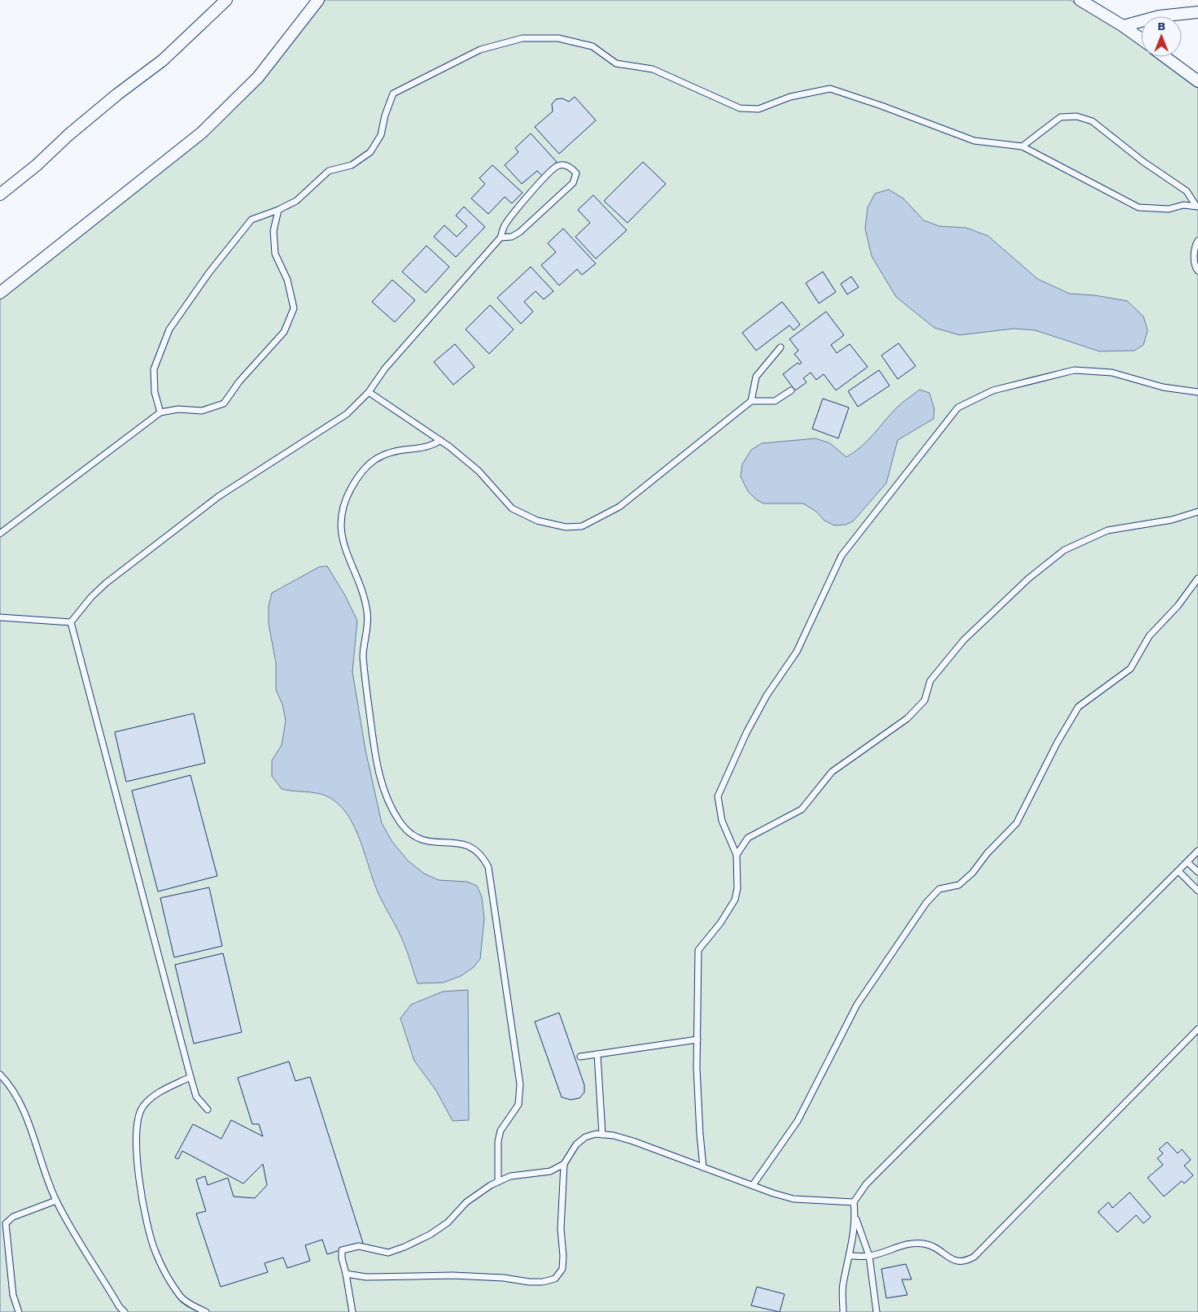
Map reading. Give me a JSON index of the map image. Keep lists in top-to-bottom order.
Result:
{
  "north": "top"
}
